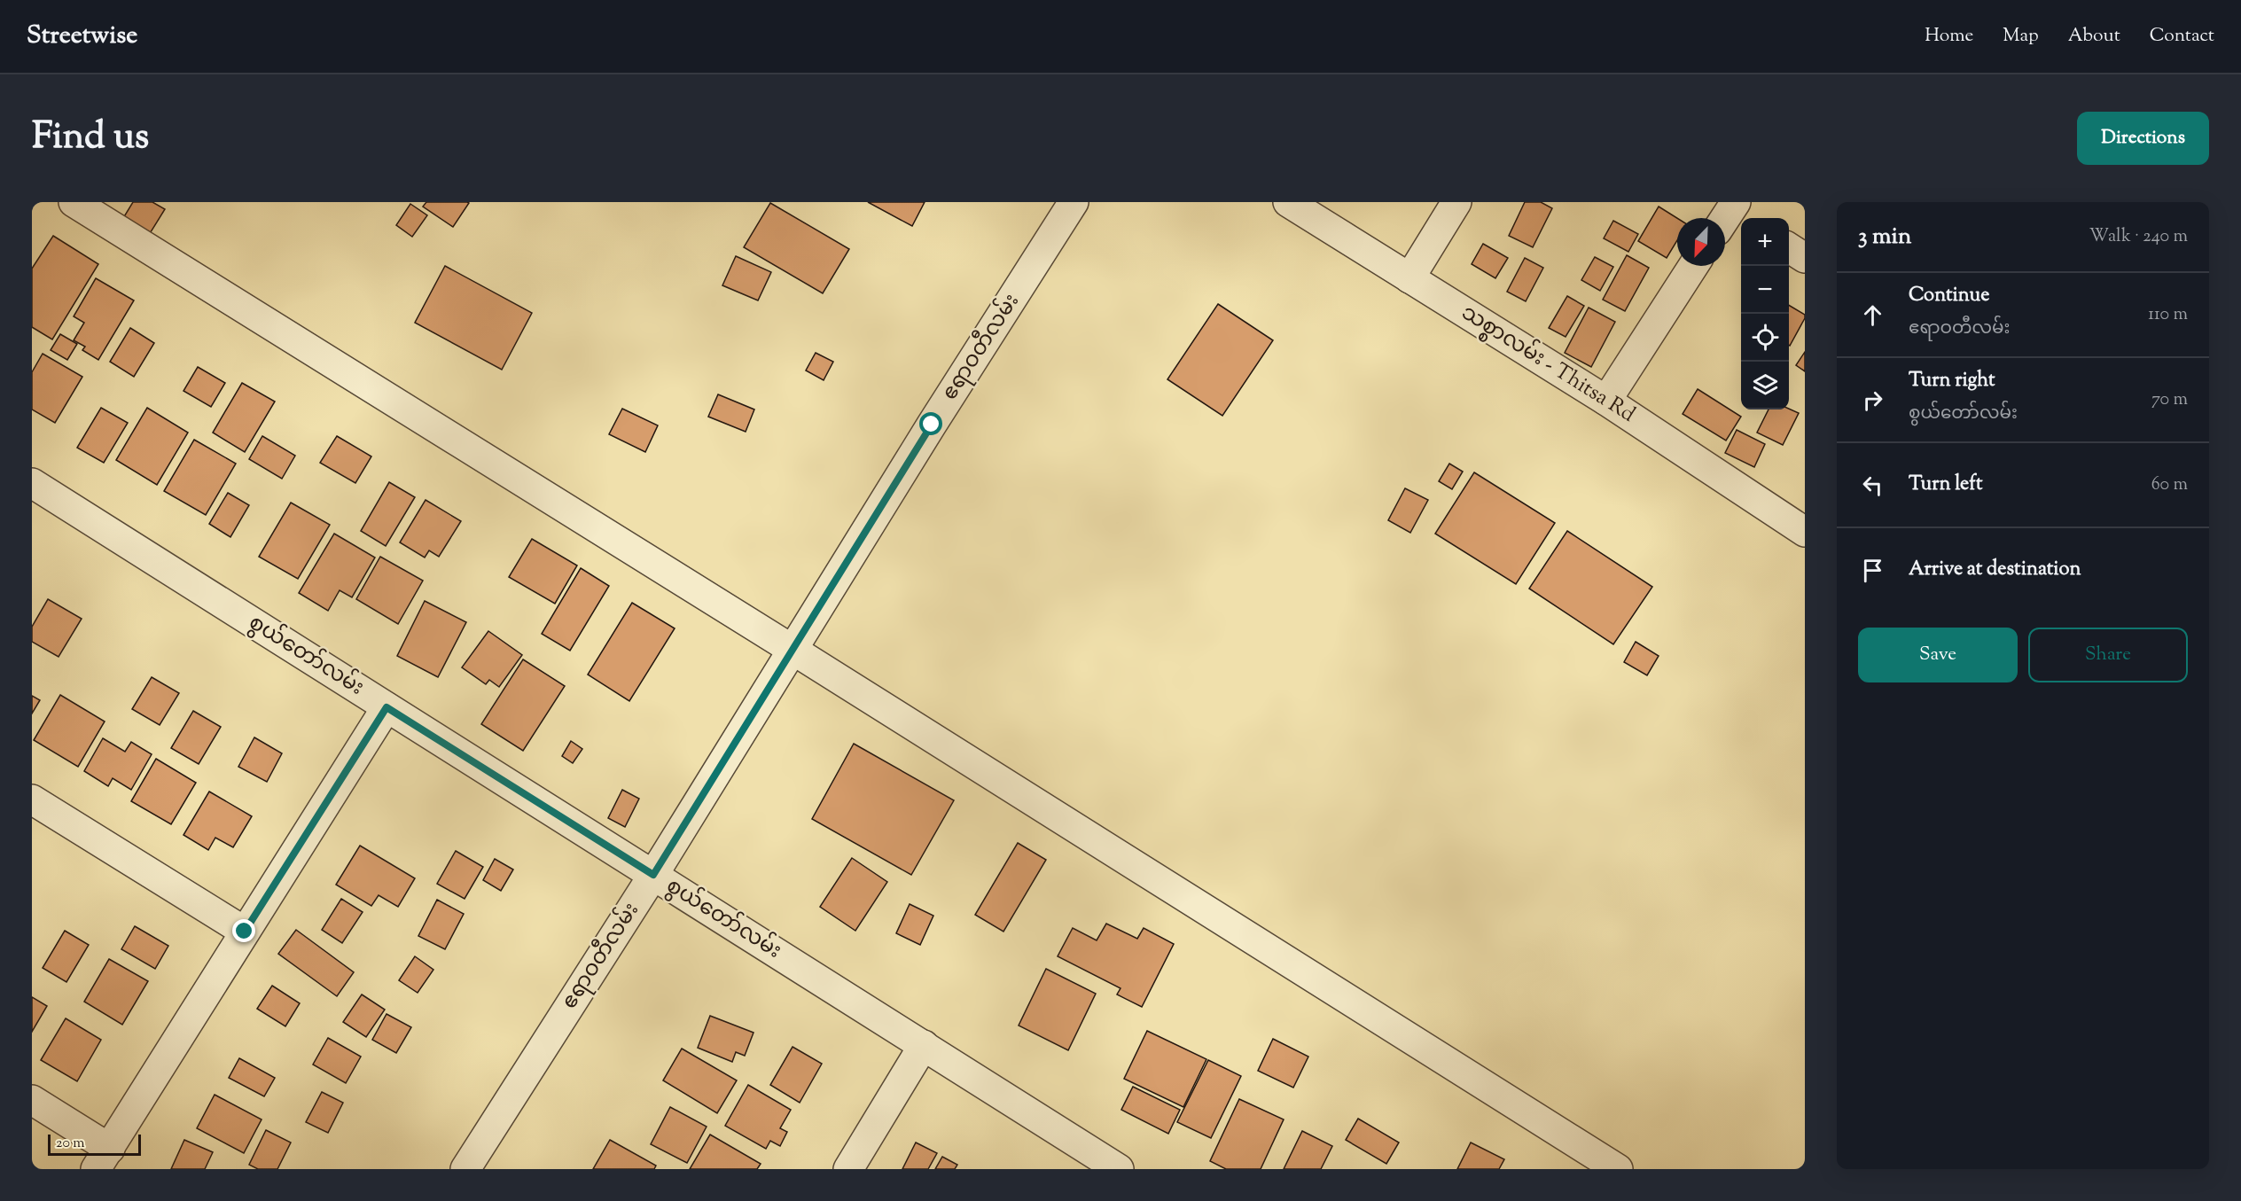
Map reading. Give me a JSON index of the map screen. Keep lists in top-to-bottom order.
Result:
{
  "streets": {
    "street": ["ဧရာဝတီလမ်း", "သစ္စာလမ်း - Thitsa Rd", "စွယ်တော်လမ်း"]
  },
  "crossings": [
    ["ဧရာဝတီလမ်း", "စွယ်တော်လမ်း"]
  ],
  "scale_bar": "20 m",
  "north": "bottom left",
  "page": {
    "header": "Streetwise",
    "nav": [
      "Home",
      "Map",
      "About",
      "Contact"
    ],
    "title": "Find us",
    "buttons": [
      "Directions",
      ["Save", "Share"]
    ],
    "heading": ["3 min", "Walk · 240 m"],
    "map_buttons": ["+", "−"],
    "list": [
      ["Continue", "ဧရာဝတီလမ်း", "110 m"],
      ["Turn right", "စွယ်တော်လမ်း", "70 m"],
      ["Turn left", "60 m"],
      "Arrive at destination"
    ],
    "scale": "20 m"
  }
}
